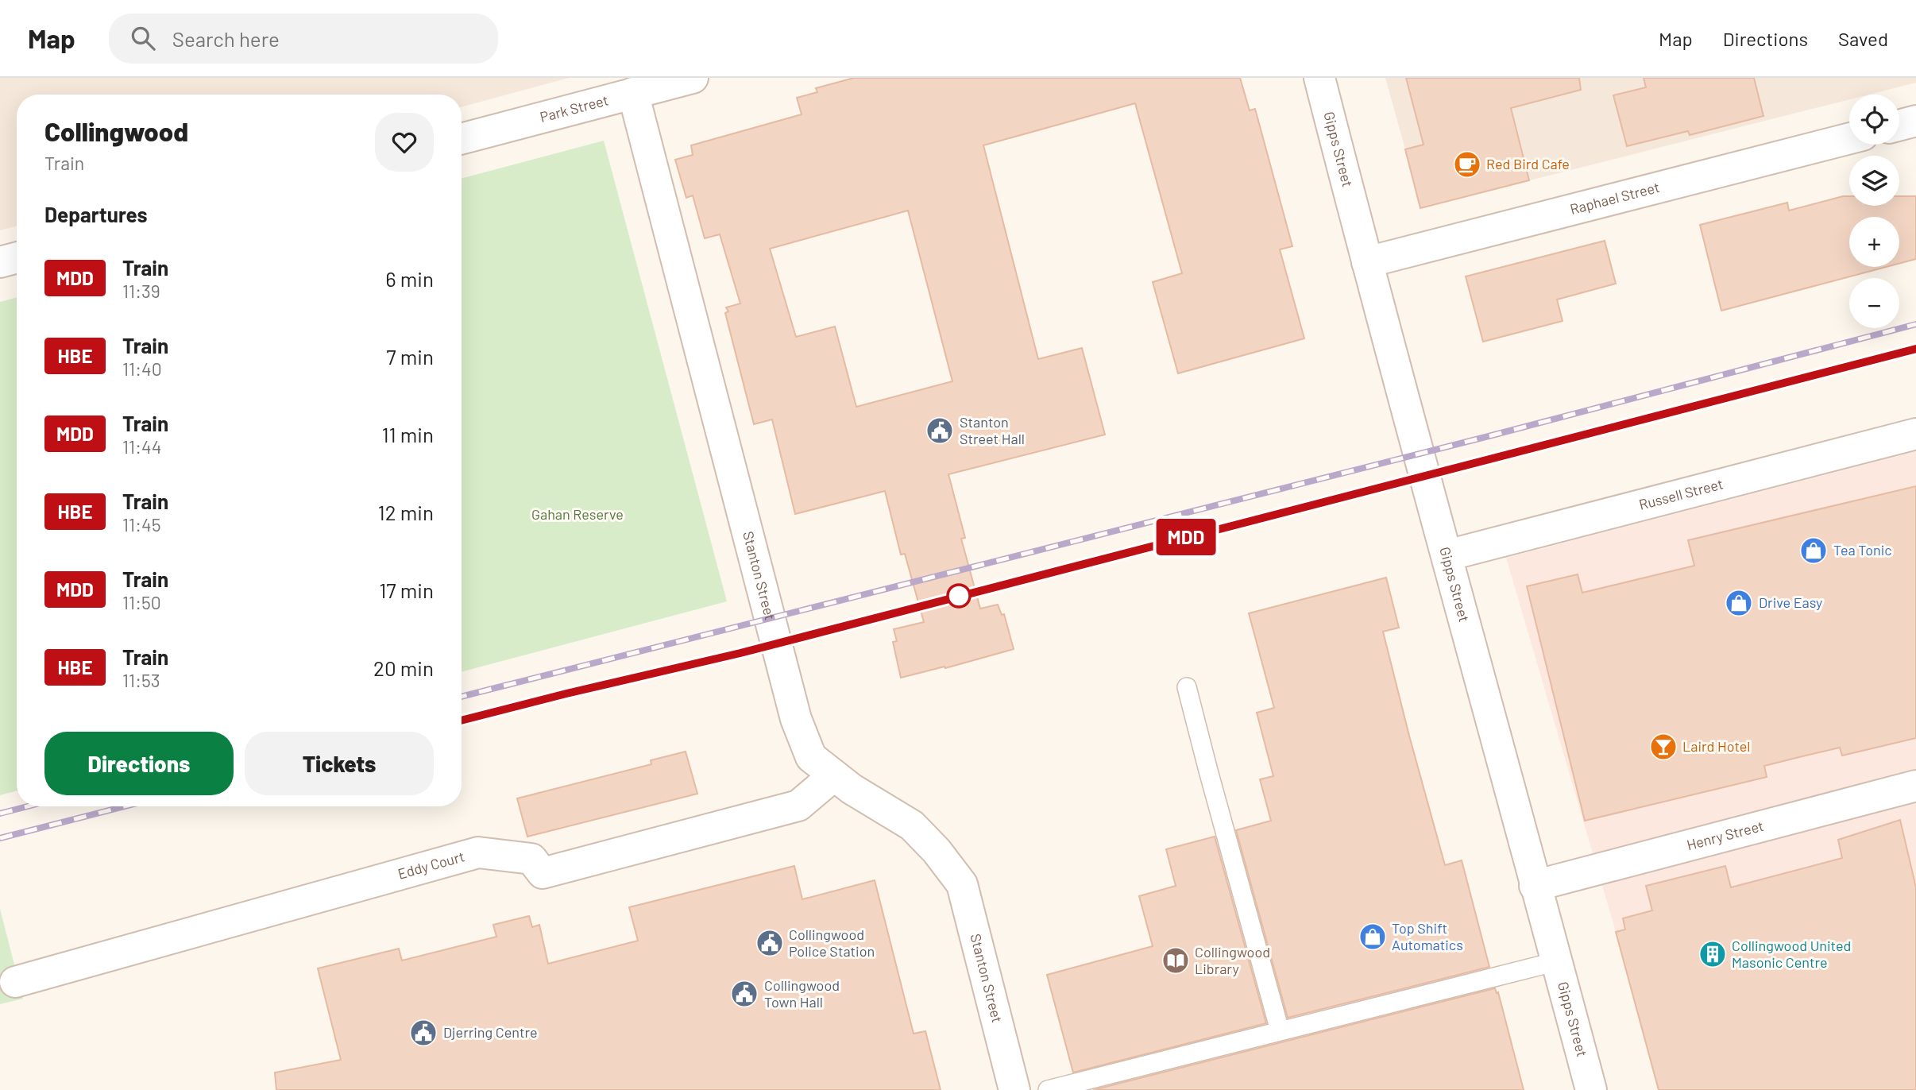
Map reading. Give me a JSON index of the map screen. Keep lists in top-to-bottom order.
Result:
{
  "streets": {
    "street": [
      "Park Street",
      "Gipps Street",
      "Raphael Street",
      "Russell Street",
      "Stanton Street",
      "Henry Street",
      "Eddy Court"
    ]
  },
  "crossings": [
    ["Park Street", "Stanton Street"],
    ["Gipps Street", "Raphael Street"],
    ["Gipps Street", "Russell Street"],
    ["Gipps Street", "Henry Street"],
    ["Stanton Street", "Eddy Court"]
  ],
  "parks": ["Gahan Reserve"],
  "places": {
    "cafe": ["Red Bird Cafe"],
    "public building": [
      "Stanton Street Hall",
      "Collingwood Police Station",
      "Collingwood Town Hall",
      "Djerring Centre"
    ],
    "shop": ["Tea Tonic", "Drive Easy", "Top Shift Automatics"],
    "bar": ["Laird Hotel"],
    "building": ["Collingwood United Masonic Centre"],
    "library": ["Collingwood Library"]
  },
  "page": {
    "header": "Map",
    "search": "Search here",
    "nav": ["Map", "Directions", "Saved"],
    "on_map": "MDD",
    "map_buttons": ["+", "−"],
    "heading": [
      ["Collingwood", "Train"],
      "Departures"
    ],
    "list": [
      {
        "mark": "MDD",
        "name": "Train",
        "note": "11:39",
        "value": "6 min"
      },
      {
        "mark": "HBE",
        "name": "Train",
        "note": "11:40",
        "value": "7 min"
      },
      {
        "mark": "MDD",
        "name": "Train",
        "note": "11:44",
        "value": "11 min"
      },
      {
        "mark": "HBE",
        "name": "Train",
        "note": "11:45",
        "value": "12 min"
      },
      {
        "mark": "MDD",
        "name": "Train",
        "note": "11:50",
        "value": "17 min"
      },
      {
        "mark": "HBE",
        "name": "Train",
        "note": "11:53",
        "value": "20 min"
      }
    ],
    "buttons": ["Directions", "Tickets"]
  }
}
